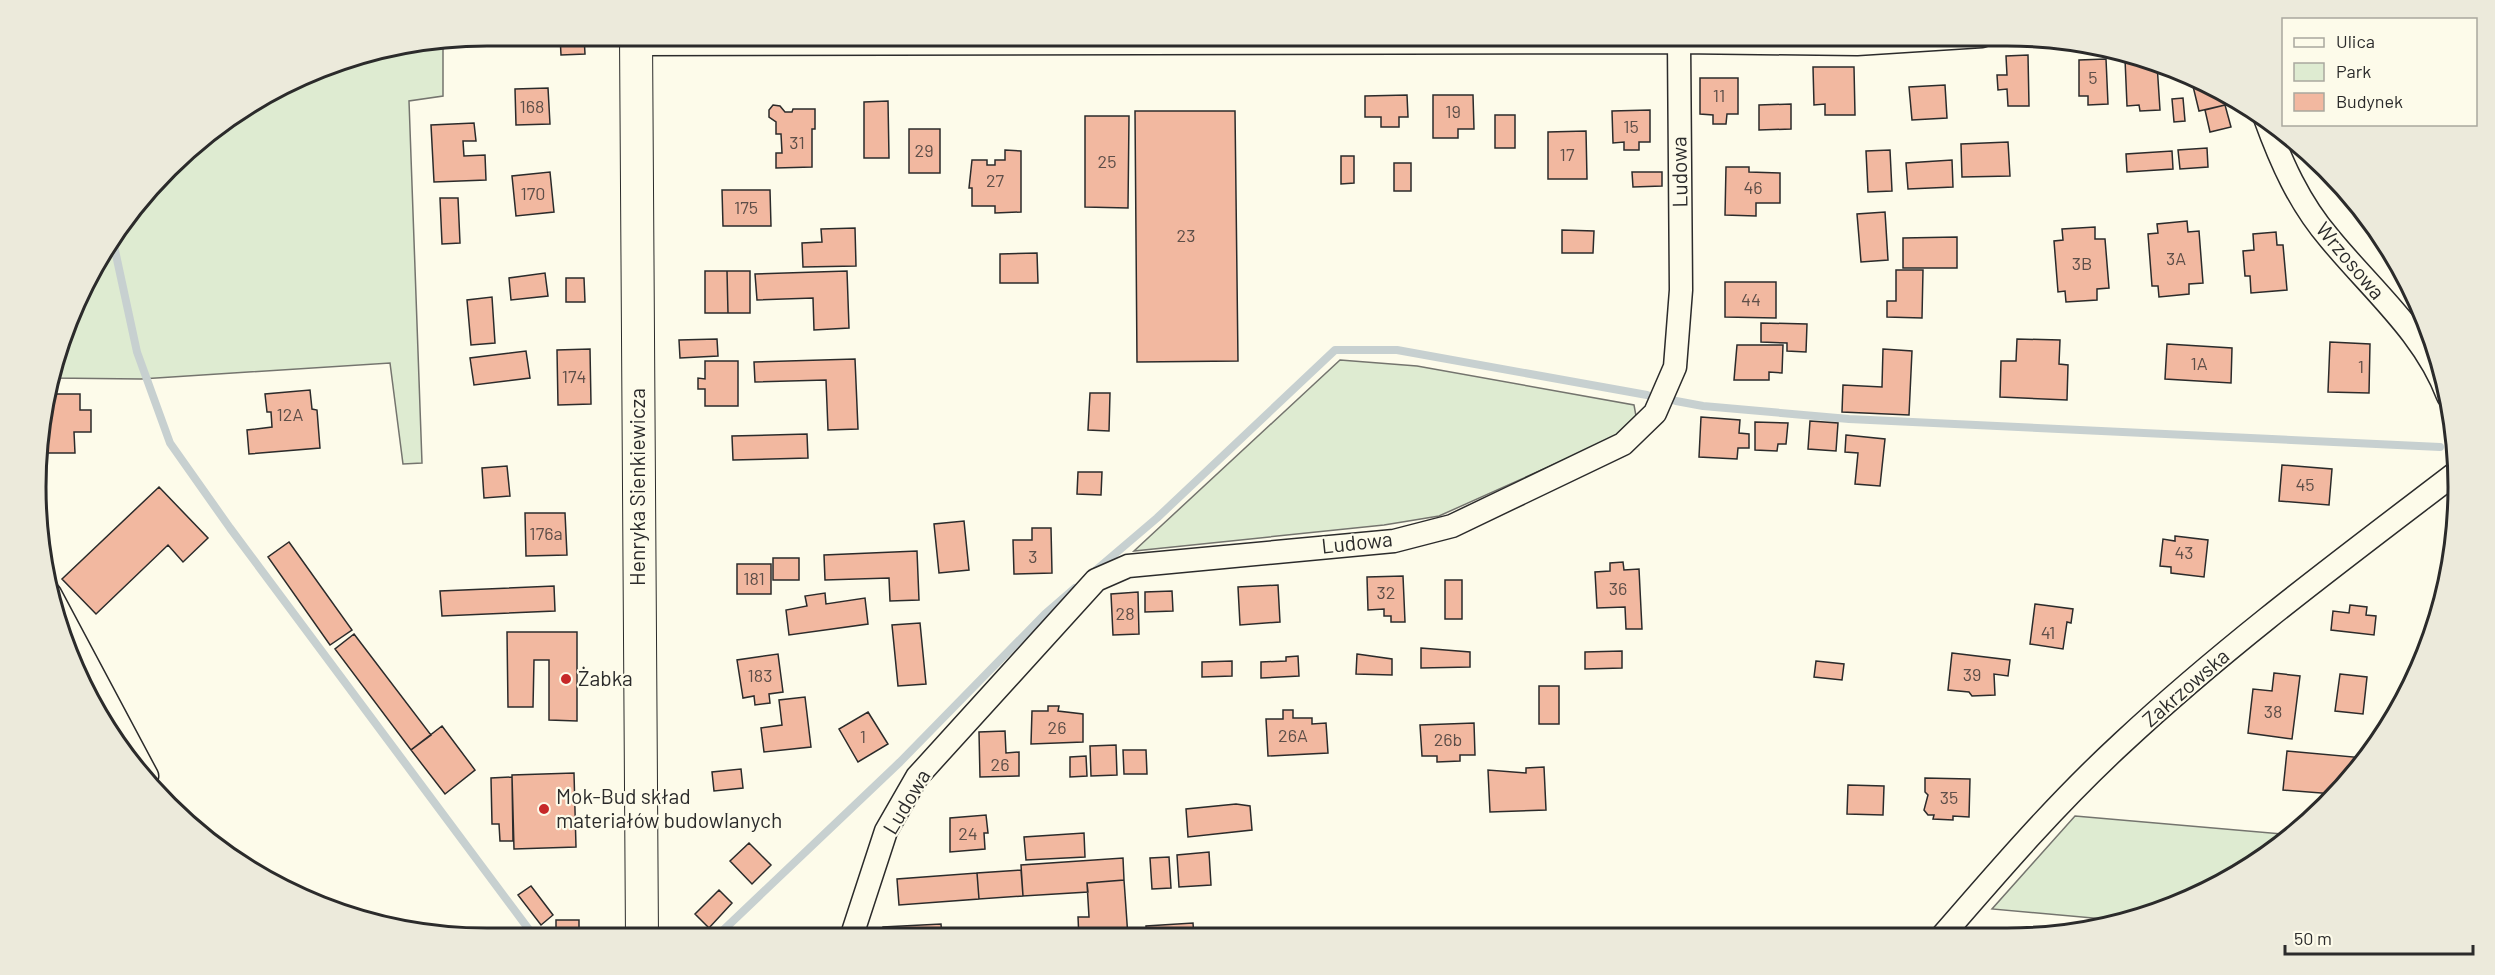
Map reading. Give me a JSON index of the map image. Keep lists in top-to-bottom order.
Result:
{
  "streets": {
    "main road": ["Henryka Sienkiewicza"],
    "street": ["Ludowa", "Wrzosowa", "Zakrzowska"]
  },
  "places": ["Żabka", "Mok-Bud skład materiałów budowlanych"],
  "house_numbers": [
    "5",
    "11",
    "168",
    "19",
    "15",
    "31",
    "29",
    "17",
    "25",
    "27",
    "46",
    "170",
    "175",
    "23",
    "3A",
    "3B",
    "44",
    "1A",
    "1",
    "174",
    "12A",
    "45",
    "176a",
    "43",
    "3",
    "181",
    "36",
    "32",
    "28",
    "41",
    "39",
    "183",
    "38",
    "26",
    "26A",
    "1",
    "26b",
    "26",
    "35",
    "24"
  ],
  "legend": ["Ulica", "Park", "Budynek"],
  "scale_bar": "50 m"
}
